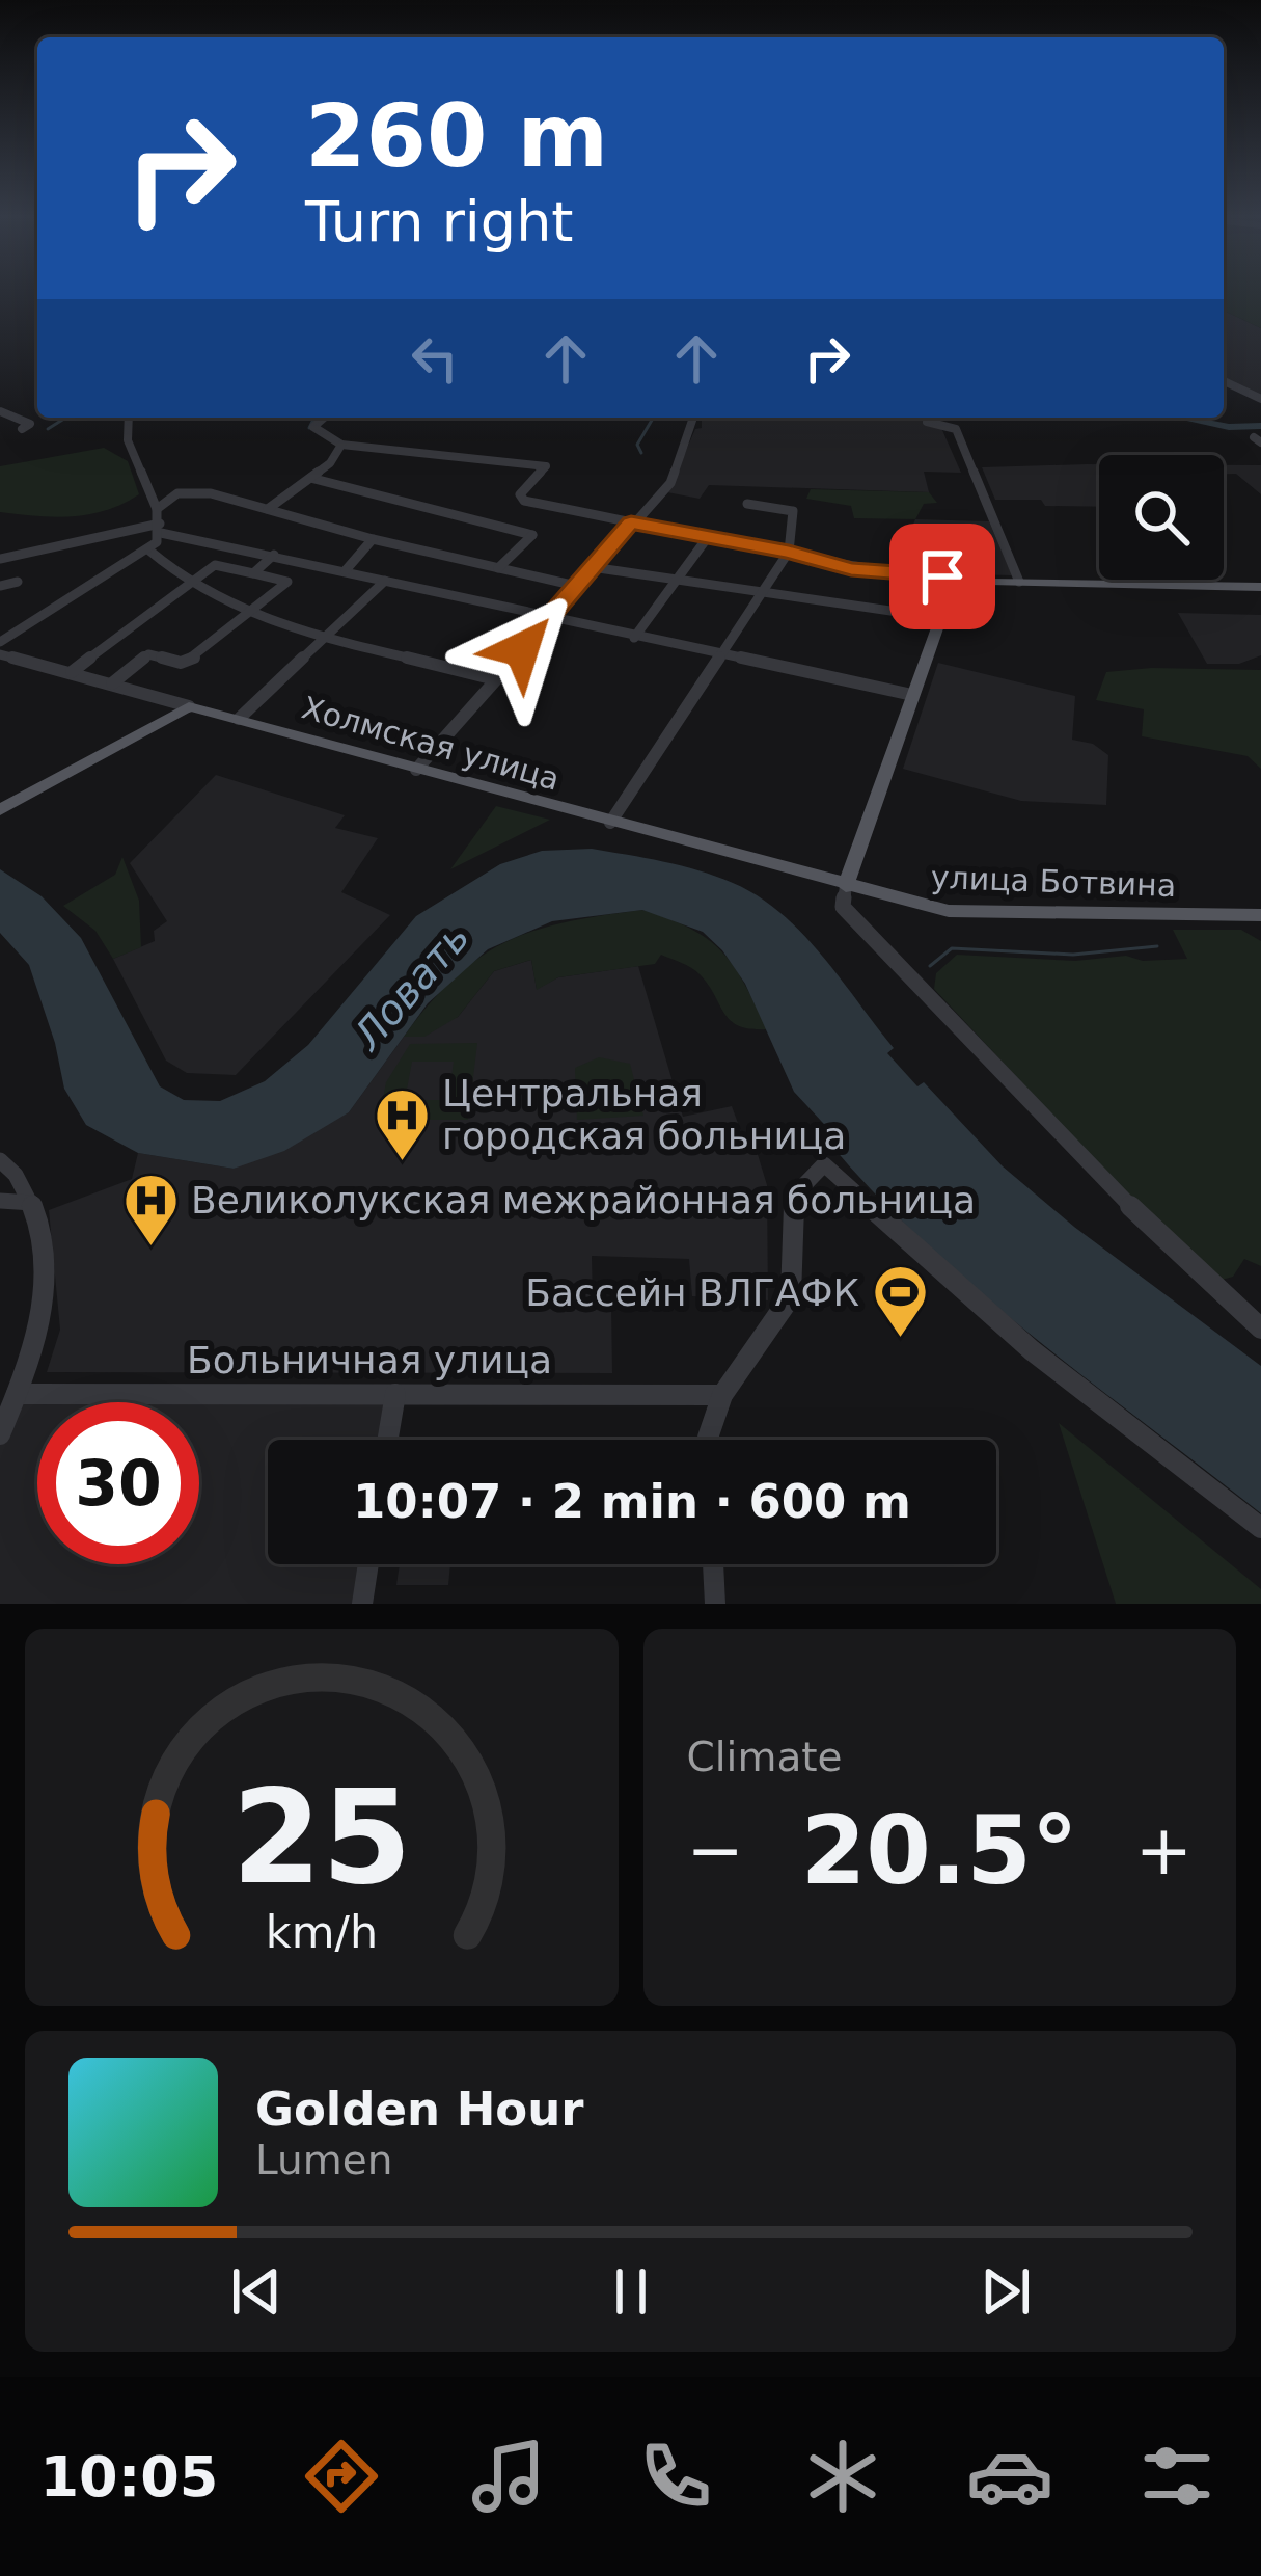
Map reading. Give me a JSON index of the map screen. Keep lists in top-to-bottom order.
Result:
{
  "streets": {
    "main road": ["Холмская улица", "улица Ботвина"],
    "street": ["Больничная улица"]
  },
  "crossings": [
    ["Холмская улица", "улица Ботвина"]
  ],
  "water": ["Ловать"],
  "places": {
    "hospital": ["Центральная городская больница", "Великолукская межрайонная больница"],
    "sports": ["Бассейн ВЛГАФК"]
  },
  "page": {
    "turn": ["260 m", "Turn right"],
    "limit": "30",
    "trip": "10:07 · 2 min · 600 m",
    "tile": "Climate",
    "heat": ["−", "20.5°", "+"],
    "song": ["Golden Hour", "Lumen"],
    "tabs": "10:05",
    "gauge": ["25", "km/h"]
  }
}
